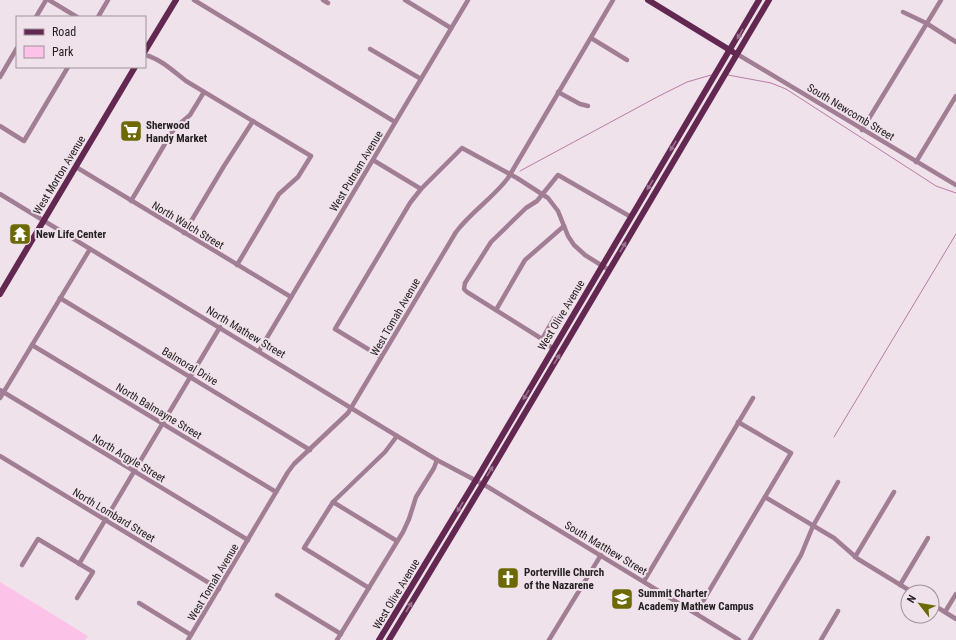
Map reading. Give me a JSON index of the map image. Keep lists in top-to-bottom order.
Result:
{
  "streets": {
    "main road": ["West Morton Avenue", "West Olive Avenue"],
    "street": [
      "South Newcomb Street",
      "West Putnam Avenue",
      "North Walch Street",
      "West Tomah Avenue",
      "North Mathew Street",
      "Balmoral Drive",
      "North Balmayne Street",
      "North Argyle Street",
      "North Lombard Street",
      "South Matthew Street"
    ]
  },
  "crossings": [
    ["South Newcomb Street", "West Olive Avenue"],
    ["West Putnam Avenue", "North Walch Street"],
    ["West Putnam Avenue", "North Mathew Street"],
    ["West Morton Avenue", "North Walch Street"],
    ["West Morton Avenue", "North Mathew Street"],
    ["West Olive Avenue", "North Mathew Street"],
    ["West Olive Avenue", "South Matthew Street"],
    ["West Tomah Avenue", "North Mathew Street"],
    ["West Tomah Avenue", "Balmoral Drive"],
    ["West Tomah Avenue", "North Balmayne Street"],
    ["West Tomah Avenue", "North Argyle Street"],
    ["West Tomah Avenue", "North Lombard Street"],
    ["North Mathew Street", "South Matthew Street"]
  ],
  "places": {
    "supermarket": ["Sherwood Handy Market"],
    "temple": ["New Life Center"],
    "church": ["Porterville Church of the Nazarene"],
    "school or university": ["Summit Charter Academy Mathew Campus"]
  },
  "legend": ["Road", "Park"],
  "north": "top left"
}
